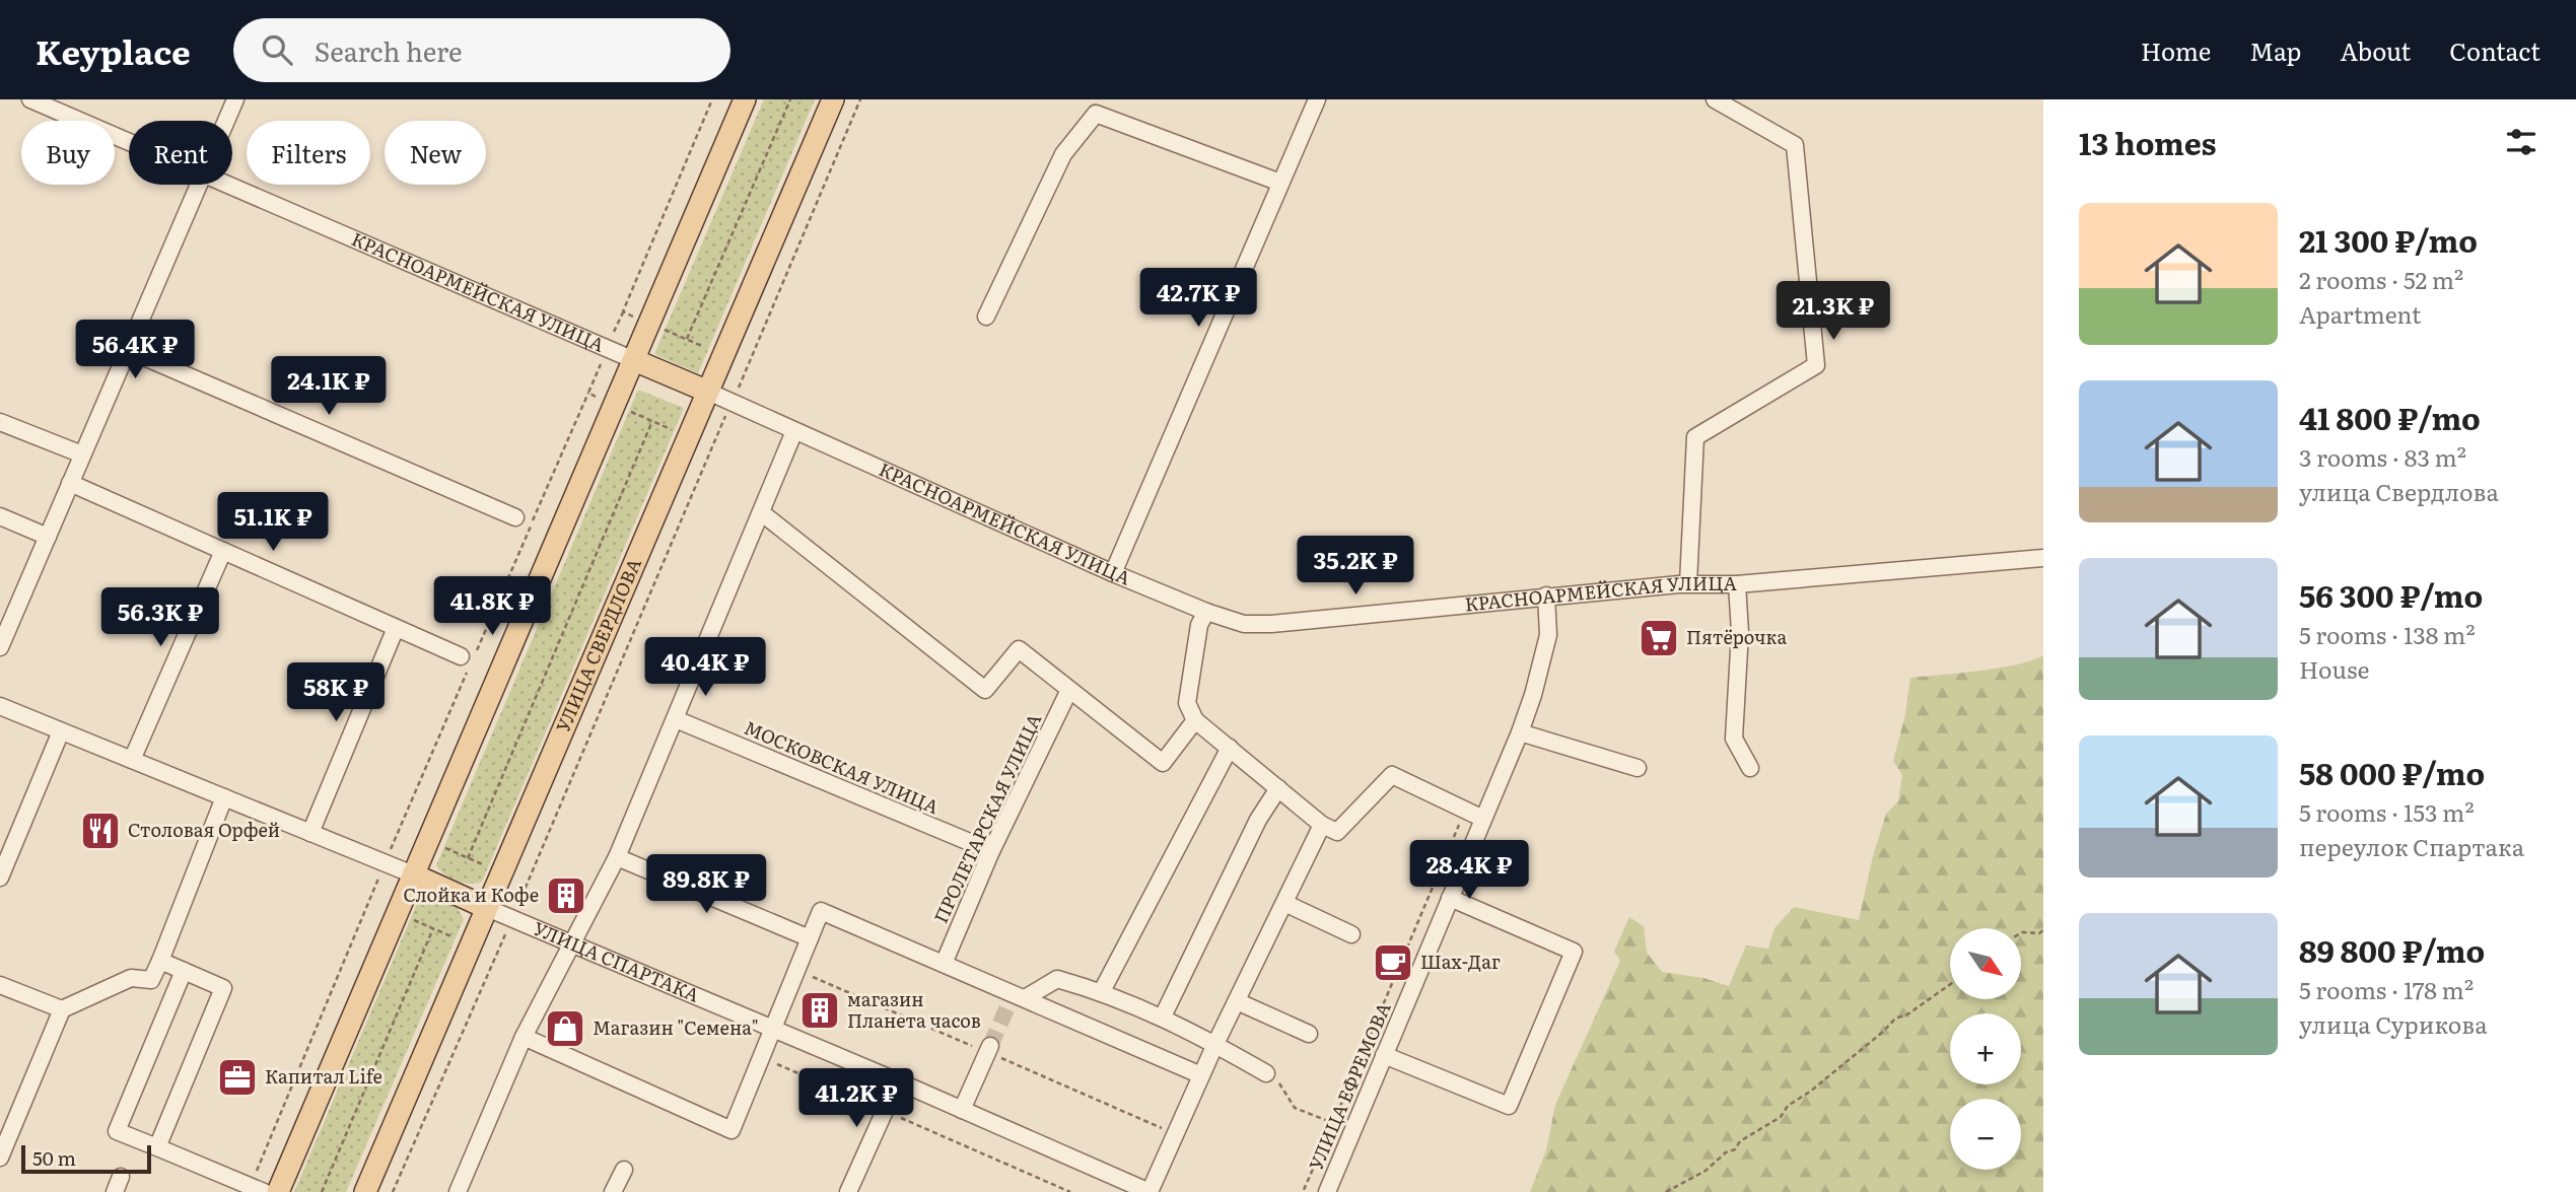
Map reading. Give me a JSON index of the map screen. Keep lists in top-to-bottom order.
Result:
{
  "streets": {
    "main road": ["КРАСНОАРМЕЙСКАЯ УЛИЦА", "УЛИЦА СВЕРДЛОВА", "УЛИЦА СПАРТАКА"],
    "street": ["МОСКОВСКАЯ УЛИЦА", "ПРОЛЕТАРСКАЯ УЛИЦА", "УЛИЦА ЕФРЕМОВА"]
  },
  "crossings": [
    ["КРАСНОАРМЕЙСКАЯ УЛИЦА", "УЛИЦА СВЕРДЛОВА"],
    ["КРАСНОАРМЕЙСКАЯ УЛИЦА", "УЛИЦА ЕФРЕМОВА"],
    ["УЛИЦА СВЕРДЛОВА", "УЛИЦА СПАРТАКА"],
    ["МОСКОВСКАЯ УЛИЦА", "ПРОЛЕТАРСКАЯ УЛИЦА"]
  ],
  "places": {
    "supermarket": ["Пятёрочка"],
    "restaurant": ["Столовая Орфей"],
    "building": ["Слойка и Кофе", "магазин Планета часов"],
    "cafe": ["Шах-Даг"],
    "shop": ["Магазин \"Семена\""],
    "office": ["Капитал Life"]
  },
  "scale_bar": "50 m",
  "north": "bottom right",
  "page": {
    "header": "Keyplace",
    "search": "Search here",
    "nav": [
      "Home",
      "Map",
      "About",
      "Contact"
    ],
    "heading": "13 homes",
    "chip": [
      "Buy",
      "Rent",
      "Filters",
      "New"
    ],
    "list": [
      {
        "name": "21 300 ₽/mo",
        "note": "2 rooms · 52 m² · Apartment"
      },
      {
        "name": "41 800 ₽/mo",
        "note": "3 rooms · 83 m² · улица Свердлова"
      },
      {
        "name": "56 300 ₽/mo",
        "note": "5 rooms · 138 m² · House"
      },
      {
        "name": "58 000 ₽/mo",
        "note": "5 rooms · 153 m² · переулок Спартака"
      },
      {
        "name": "89 800 ₽/mo",
        "note": "5 rooms · 178 m² · улица Сурикова"
      }
    ],
    "price": [
      "42.7K ₽",
      "21.3K ₽",
      "56.4K ₽",
      "24.1K ₽",
      "51.1K ₽",
      "35.2K ₽",
      "41.8K ₽",
      "56.3K ₽",
      "40.4K ₽",
      "58K ₽",
      "28.4K ₽",
      "89.8K ₽",
      "41.2K ₽"
    ],
    "map_buttons": ["+", "−"],
    "scale": "50 m"
  }
}
